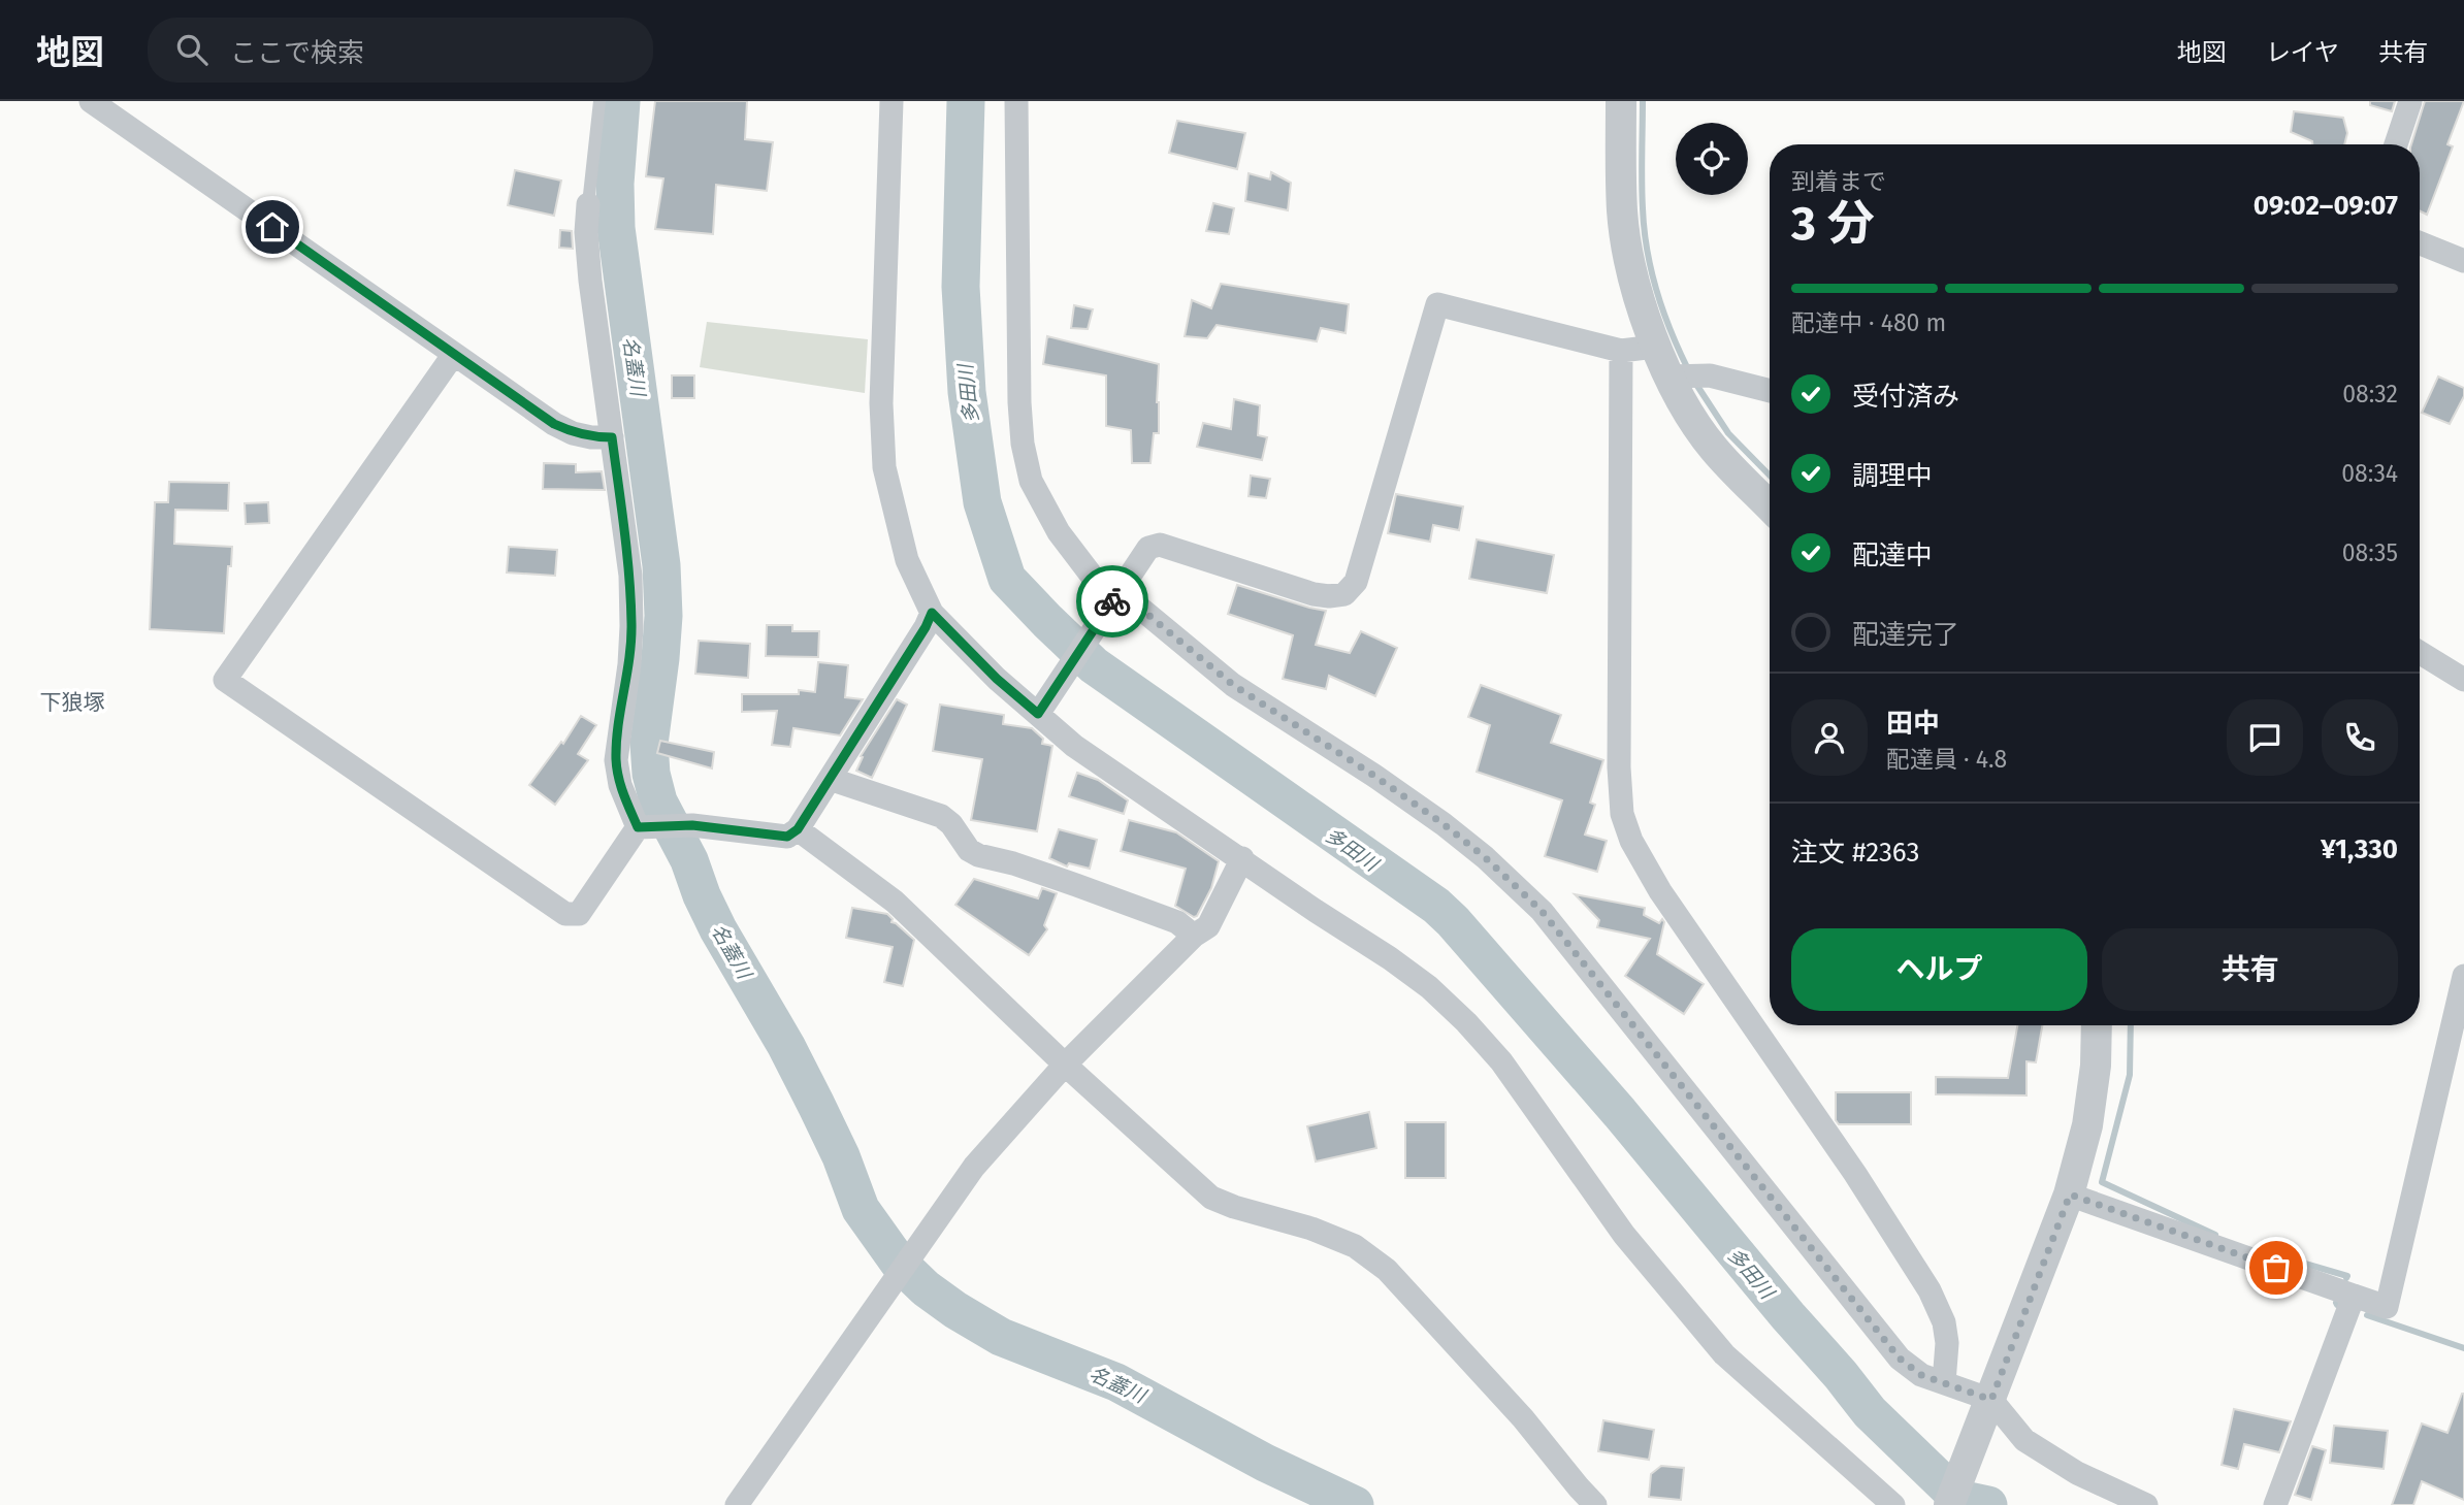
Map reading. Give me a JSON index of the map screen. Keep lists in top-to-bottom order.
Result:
{
  "districts": ["下狼塚"],
  "water": ["名蓋川", "多田川"],
  "page": {
    "header": "地図",
    "search": "ここで検索",
    "nav": ["地図", "レイヤ", "共有"],
    "heading": ["3 分", "到着まで", "09:02–09:07"],
    "panel": [
      "田中",
      "配達員 · 4.8",
      "注文 #2363",
      "¥1,330"
    ],
    "bar": "配達中 · 480 m",
    "list": [
      ["受付済み", "08:32"],
      ["調理中", "08:34"],
      ["配達中", "08:35"],
      "配達完了"
    ],
    "buttons": ["ヘルプ", "共有"]
  }
}
